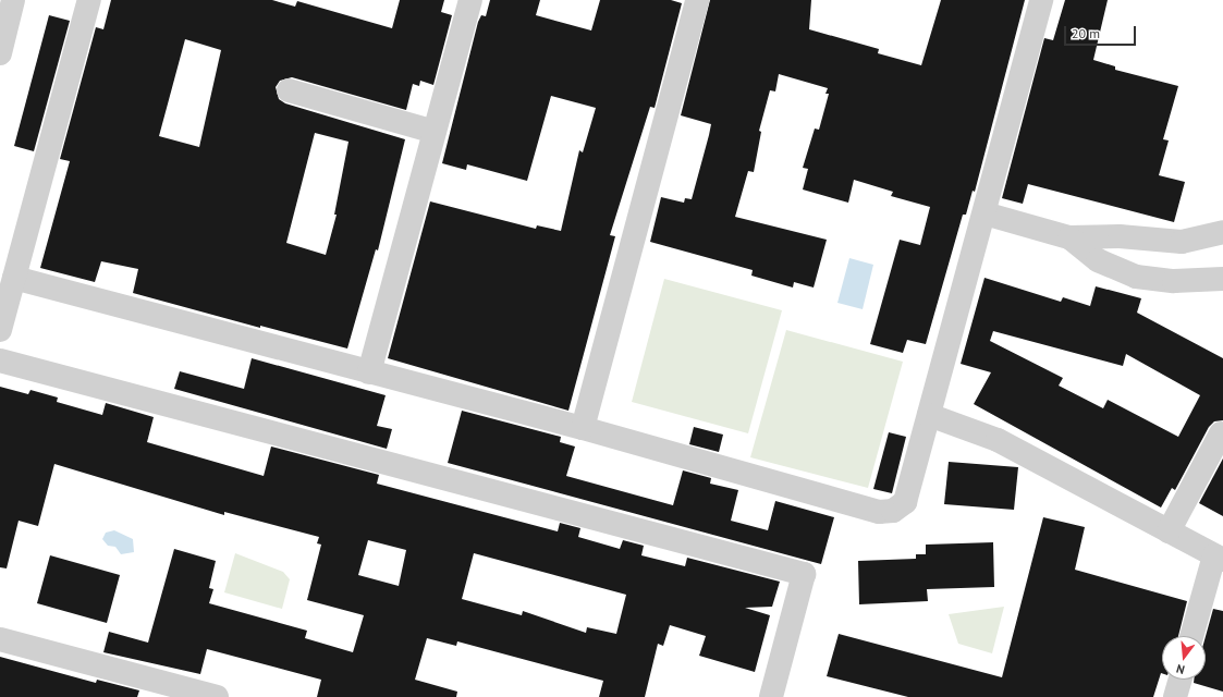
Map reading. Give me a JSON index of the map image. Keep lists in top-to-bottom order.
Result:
{
  "scale_bar": "20 m",
  "north": "bottom"
}
